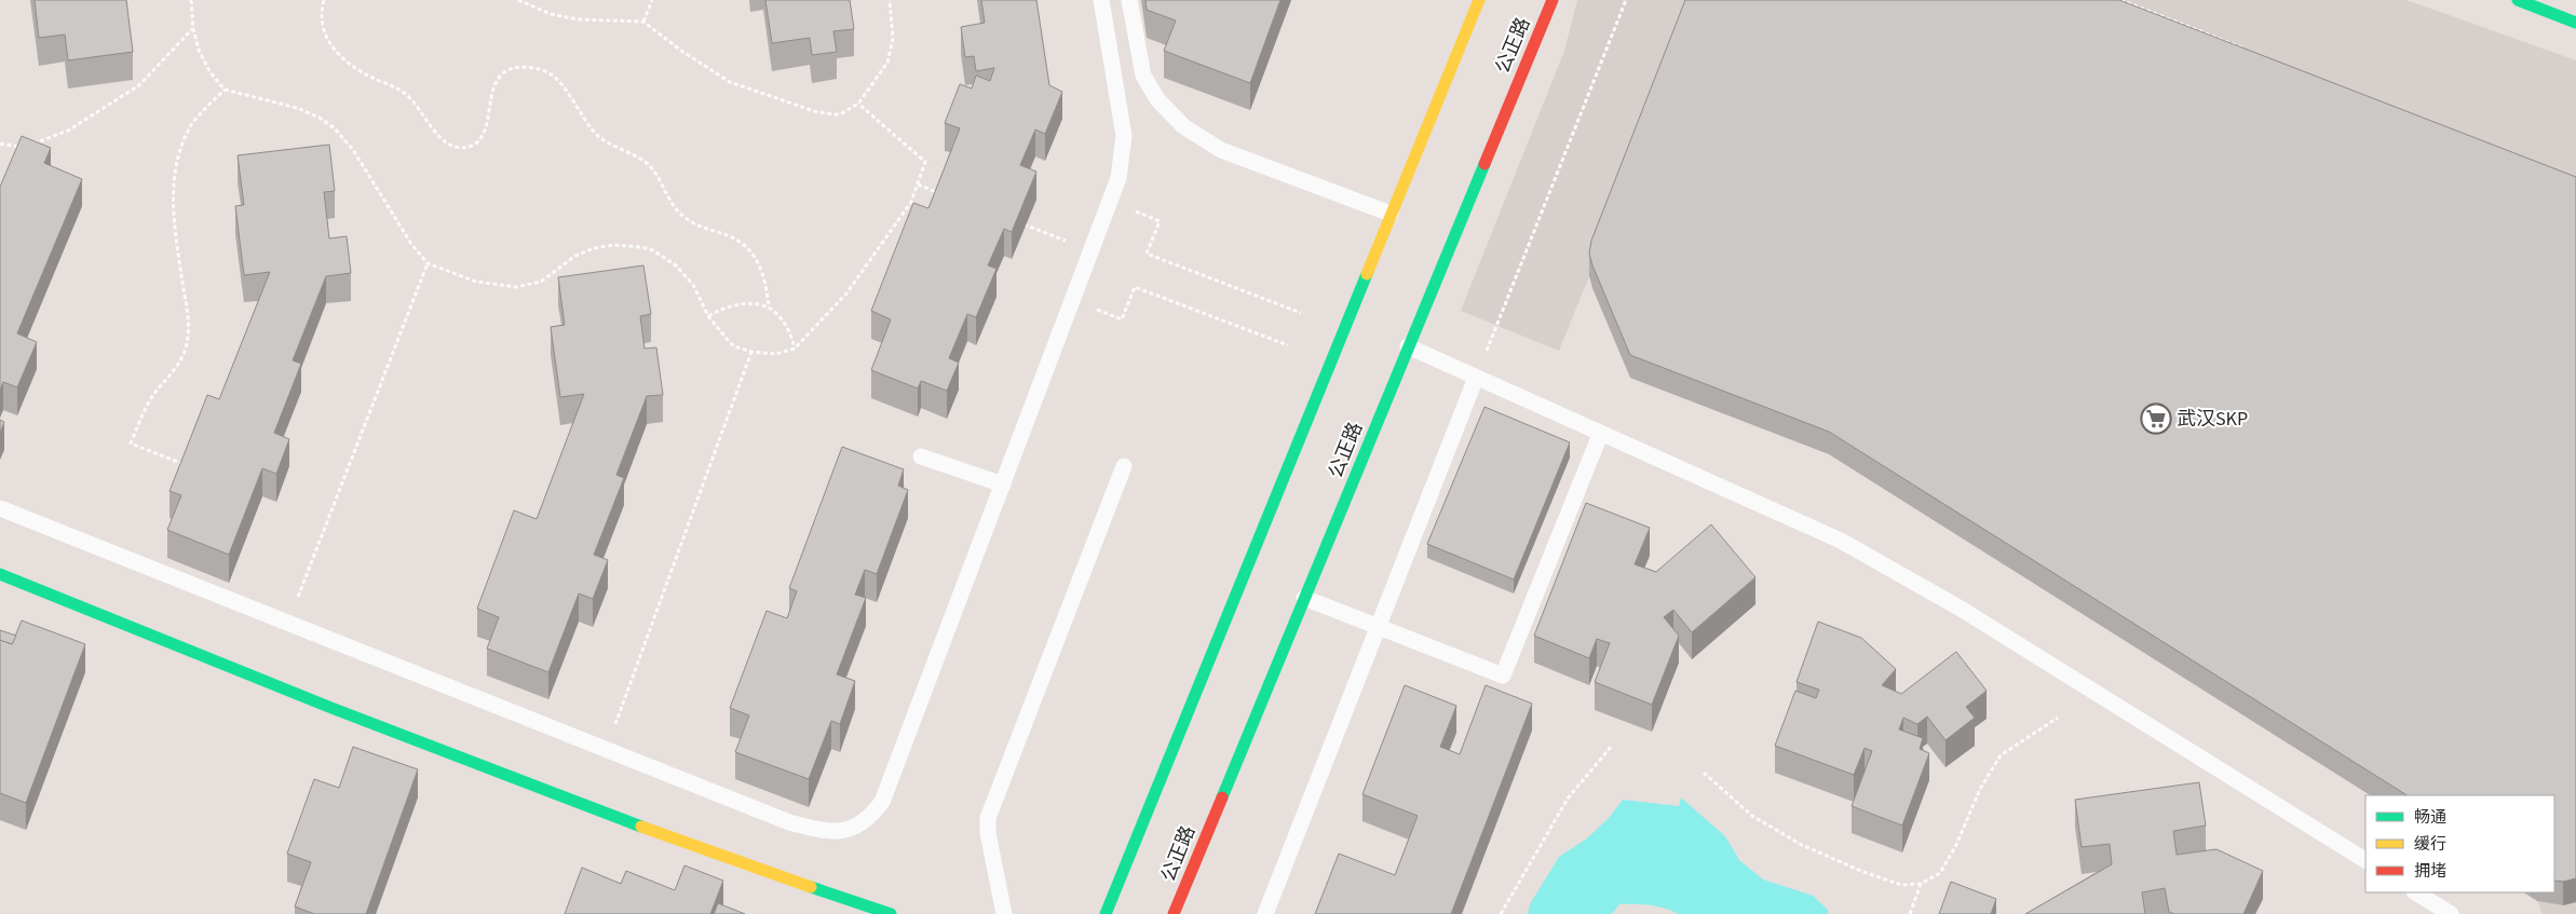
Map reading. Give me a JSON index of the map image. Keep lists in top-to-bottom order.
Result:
{
  "streets": {
    "main road": ["公正路"]
  },
  "places": {
    "supermarket": ["武汉SKP"]
  },
  "legend": ["畅通", "缓行", "拥堵"]
}
